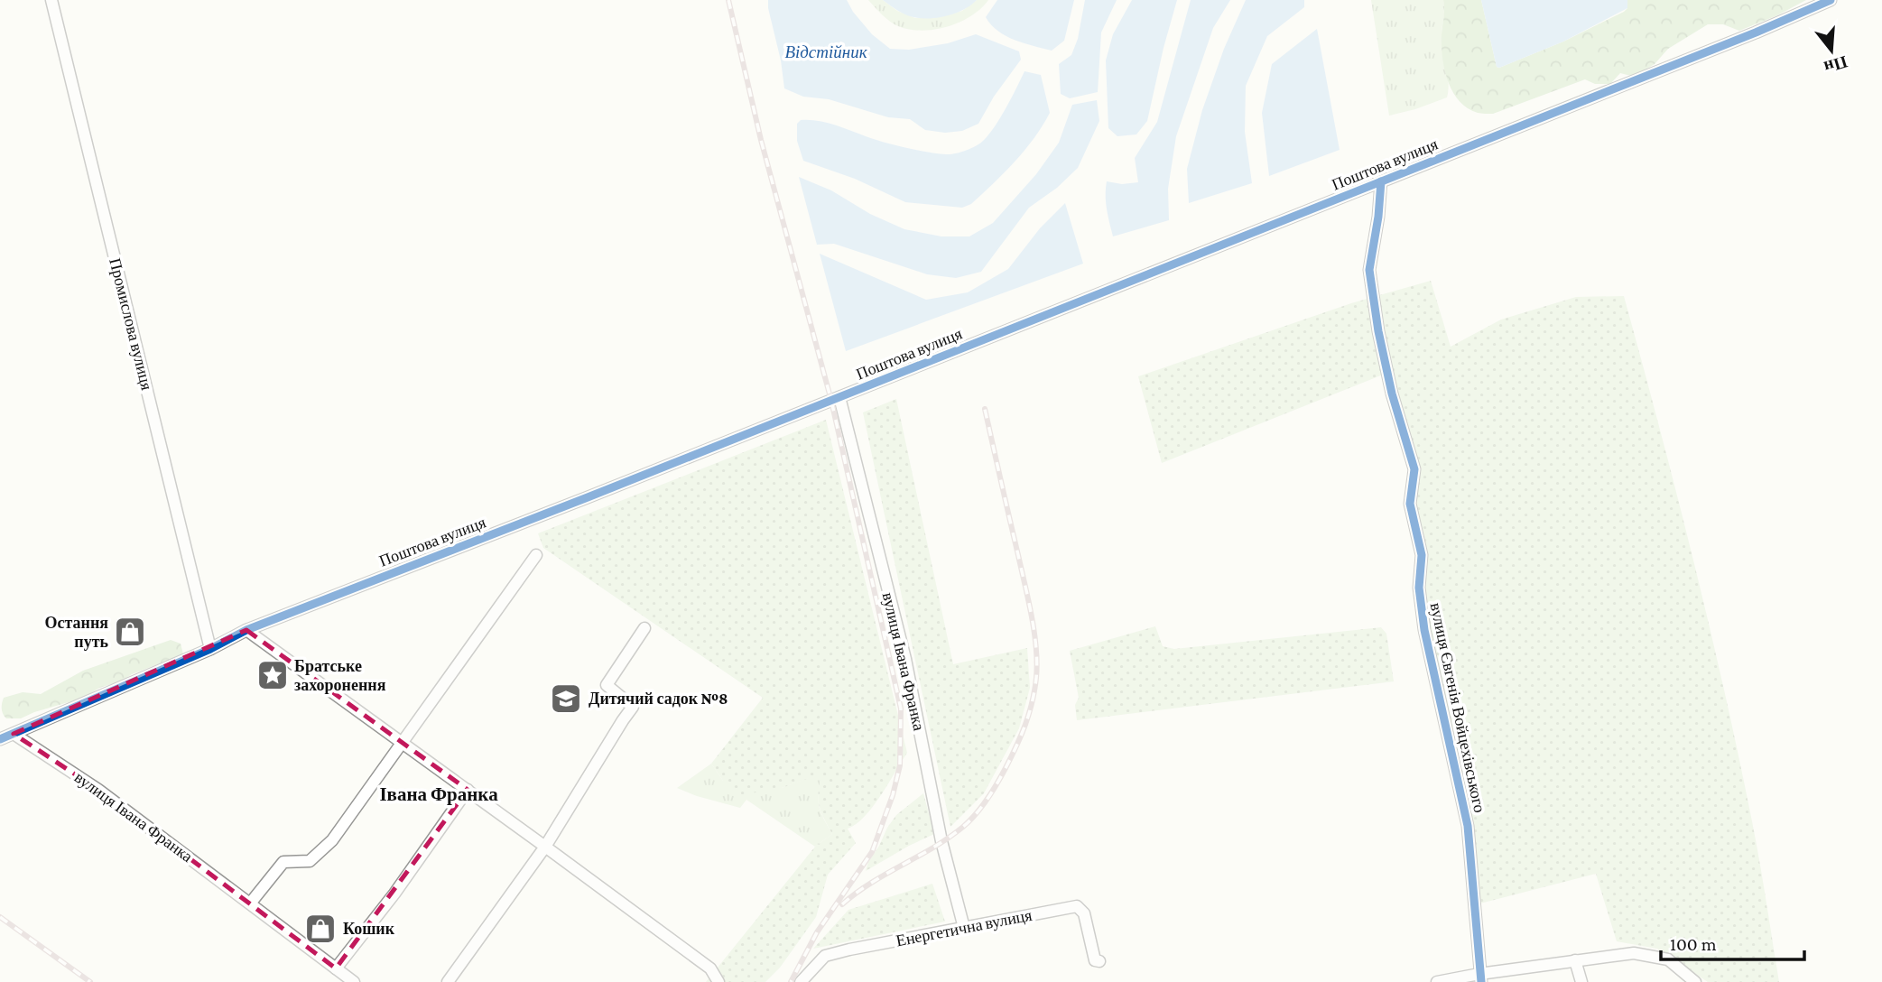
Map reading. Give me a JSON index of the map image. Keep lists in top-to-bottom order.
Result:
{
  "streets": {
    "street": [
      "Поштова вулиця",
      "Промислова вулиця",
      "вулиця Івана Франка",
      "вулиця Євгенія Войцехівського",
      "Енергетична вулиця"
    ]
  },
  "crossings": [
    ["Поштова вулиця", "Промислова вулиця"],
    ["Поштова вулиця", "вулиця Івана Франка"],
    ["Поштова вулиця", "вулиця Євгенія Войцехівського"],
    ["вулиця Івана Франка", "Енергетична вулиця"]
  ],
  "districts": ["Івана Франка"],
  "water": ["Відстійник"],
  "places": {
    "shop": ["Остання путь", "Кошик"],
    "place": ["Братське захоронення"],
    "school or university": ["Дитячий садок №8"]
  },
  "scale_bar": "100 m",
  "north": "bottom"
}
